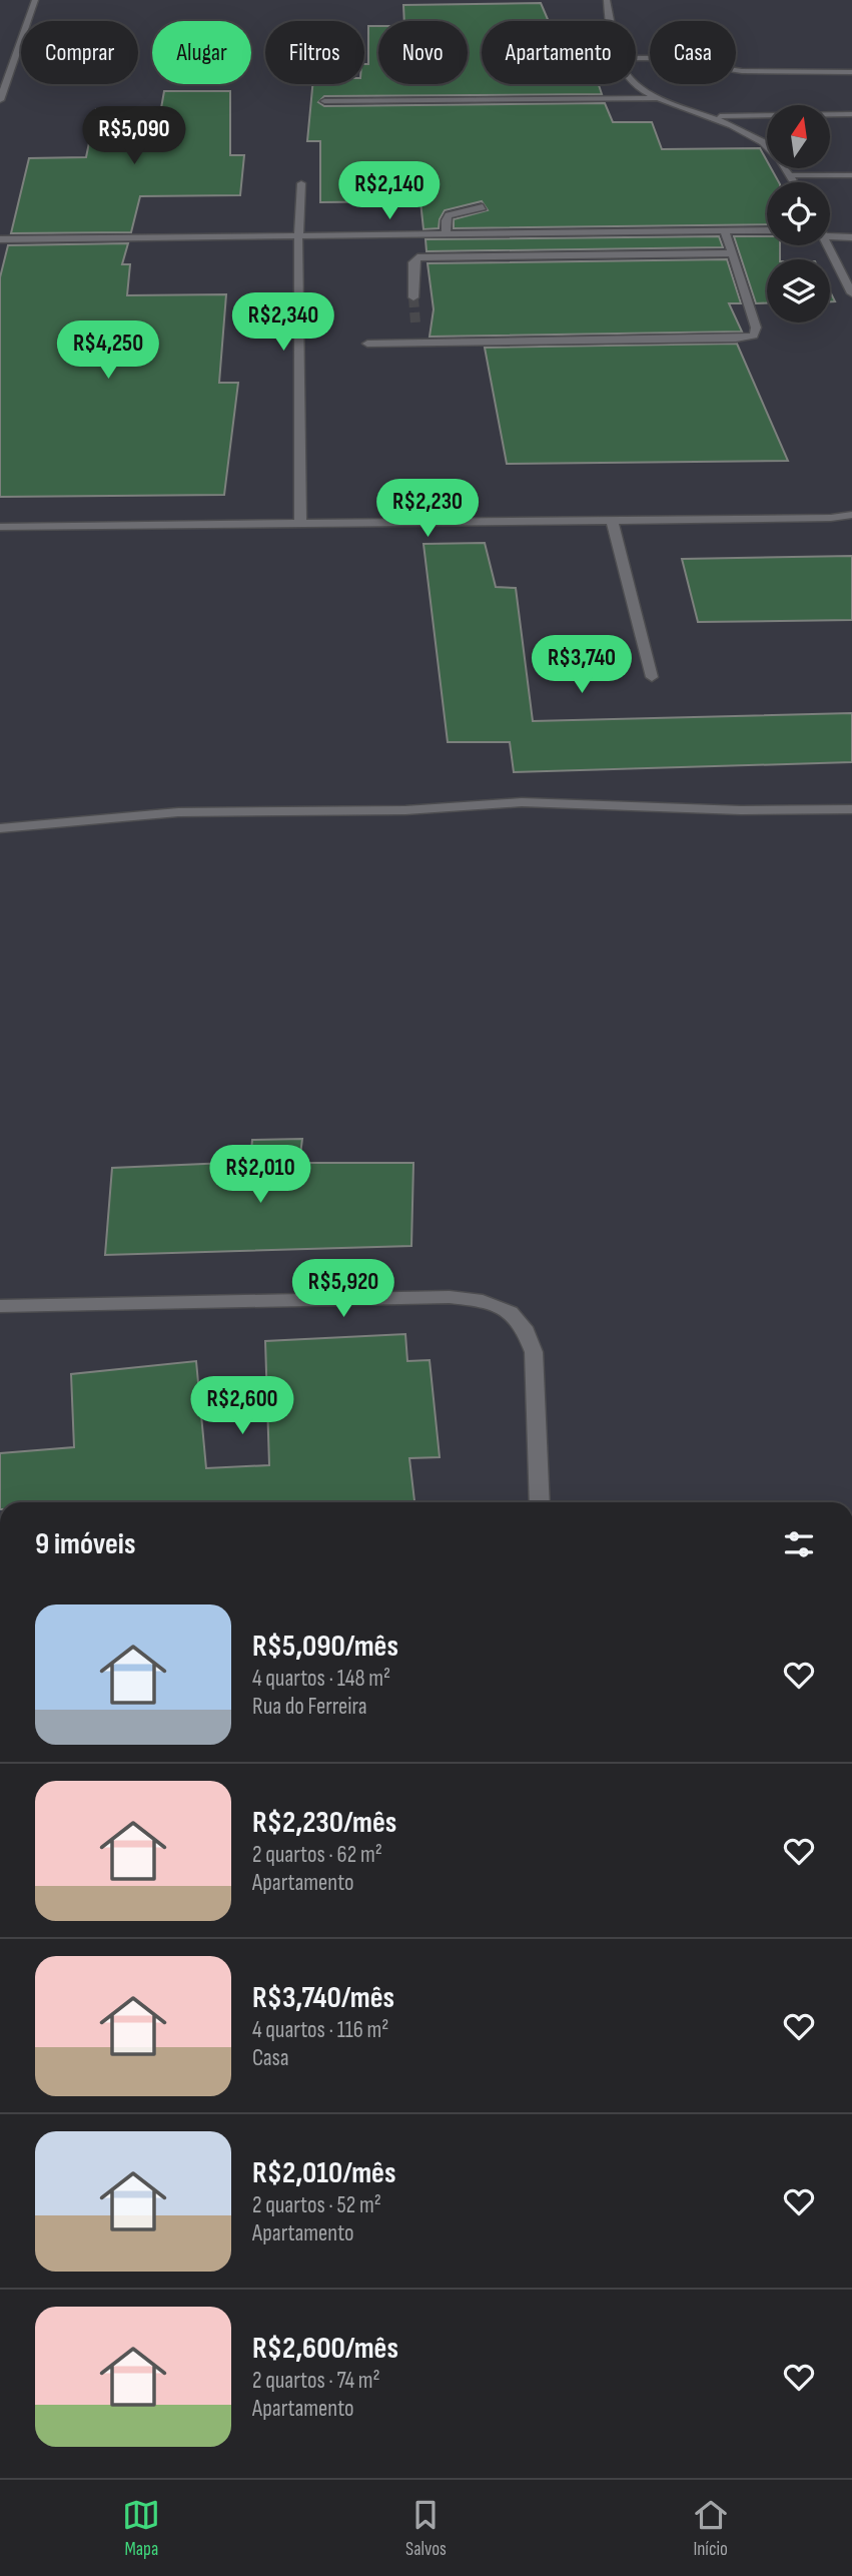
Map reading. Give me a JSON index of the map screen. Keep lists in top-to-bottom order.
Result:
{
  "north": "top",
  "page": {
    "chip": [
      "Comprar",
      "Alugar",
      "Filtros",
      "Novo",
      "Apartamento",
      "Casa"
    ],
    "price": [
      "R$5,090",
      "R$2,140",
      "R$2,340",
      "R$4,250",
      "R$2,230",
      "R$3,740",
      "R$2,010",
      "R$5,920",
      "R$2,600"
    ],
    "heading": "9 imóveis",
    "list": [
      {
        "name": "R$5,090/mês",
        "note": "4 quartos · 148 m² · Rua do Ferreira"
      },
      {
        "name": "R$2,230/mês",
        "note": "2 quartos · 62 m² · Apartamento"
      },
      {
        "name": "R$3,740/mês",
        "note": "4 quartos · 116 m² · Casa"
      },
      {
        "name": "R$2,010/mês",
        "note": "2 quartos · 52 m² · Apartamento"
      },
      {
        "name": "R$2,600/mês",
        "note": "2 quartos · 74 m² · Apartamento"
      }
    ],
    "tabs": ["Mapa", "Salvos", "Início"]
  }
}
